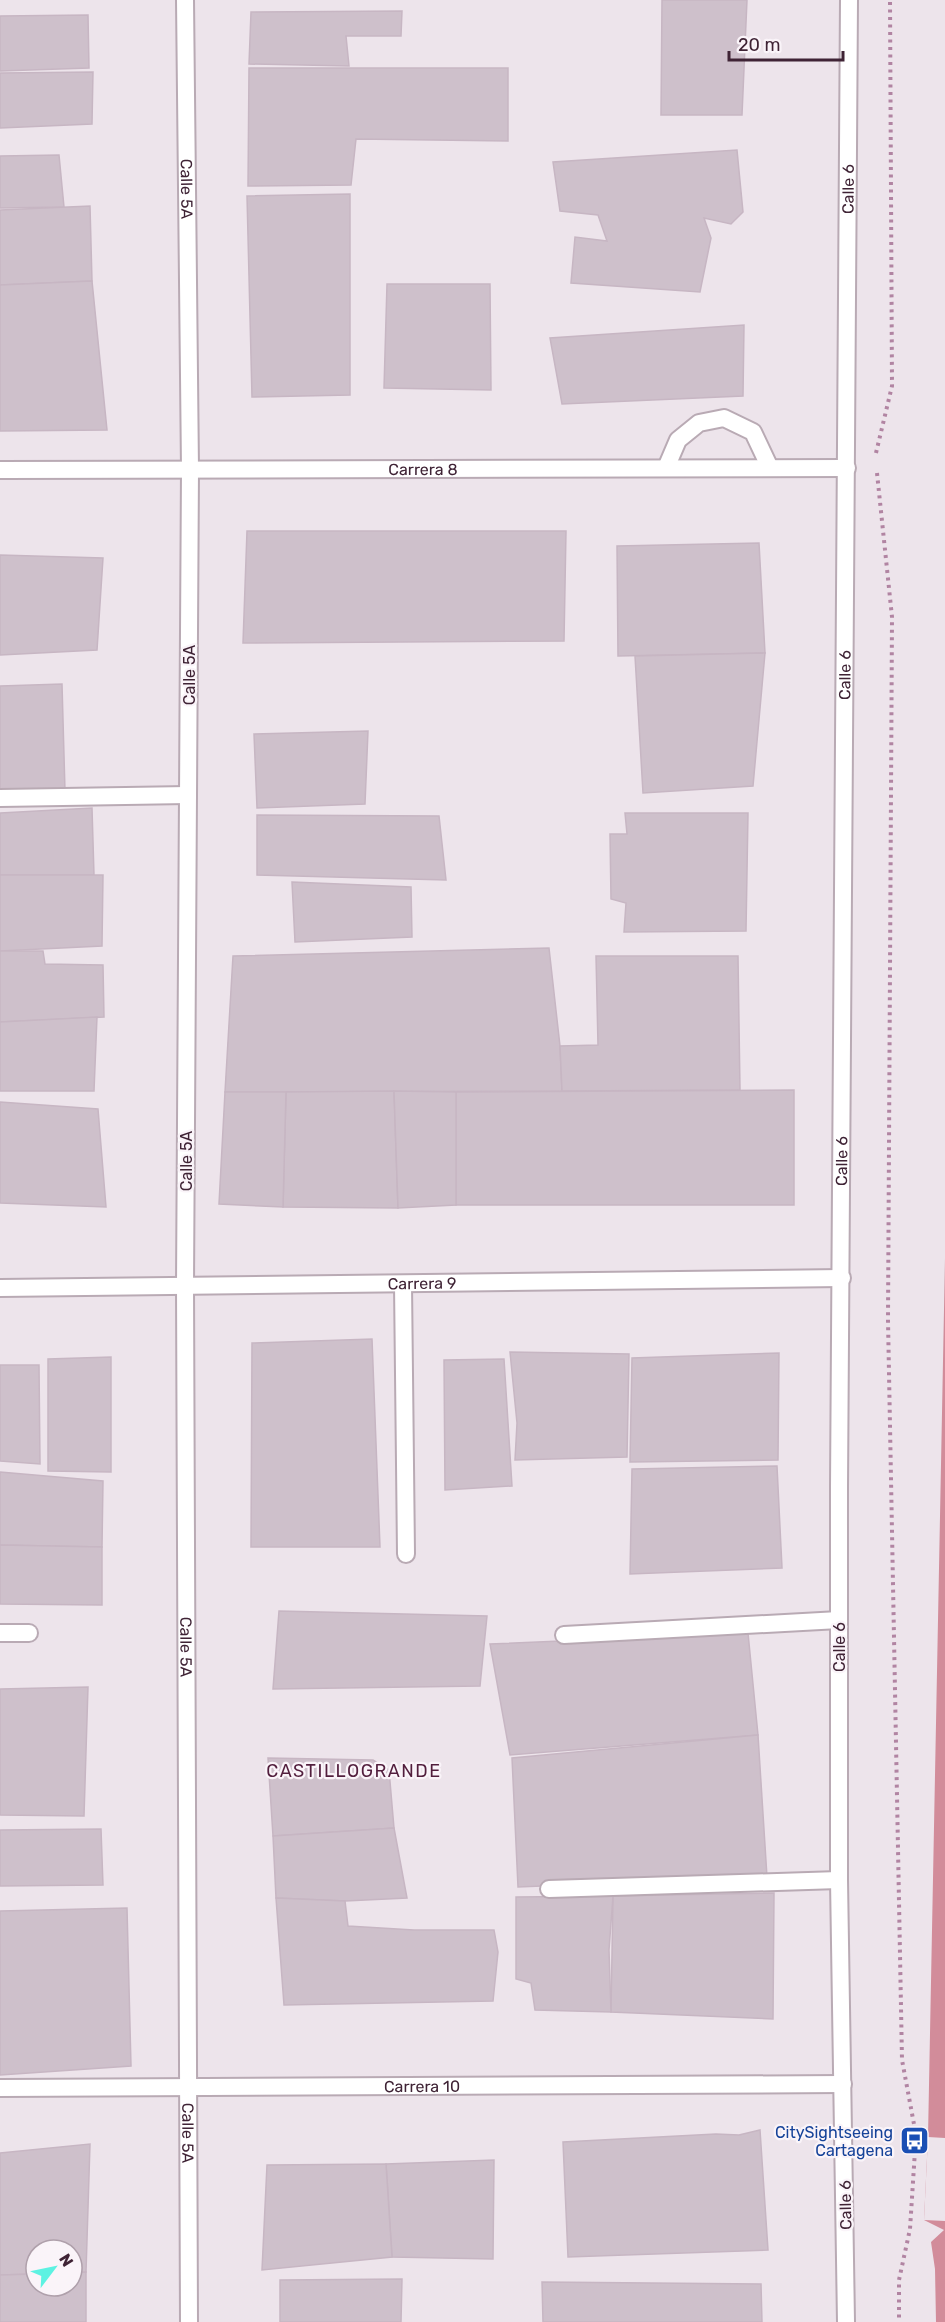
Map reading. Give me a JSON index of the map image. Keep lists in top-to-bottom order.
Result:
{
  "streets": {
    "street": [
      "Calle 5A",
      "Calle 6",
      "Carrera 8",
      "Carrera 9",
      "Carrera 10"
    ]
  },
  "crossings": [
    ["Calle 5A", "Carrera 8"],
    ["Calle 5A", "Carrera 9"],
    ["Calle 5A", "Carrera 10"],
    ["Calle 6", "Carrera 8"],
    ["Calle 6", "Carrera 9"],
    ["Calle 6", "Carrera 10"]
  ],
  "districts": ["CASTILLOGRANDE"],
  "places": {
    "bus stop": ["CitySightseeing Cartagena"]
  },
  "scale_bar": "20 m",
  "north": "top right"
}
